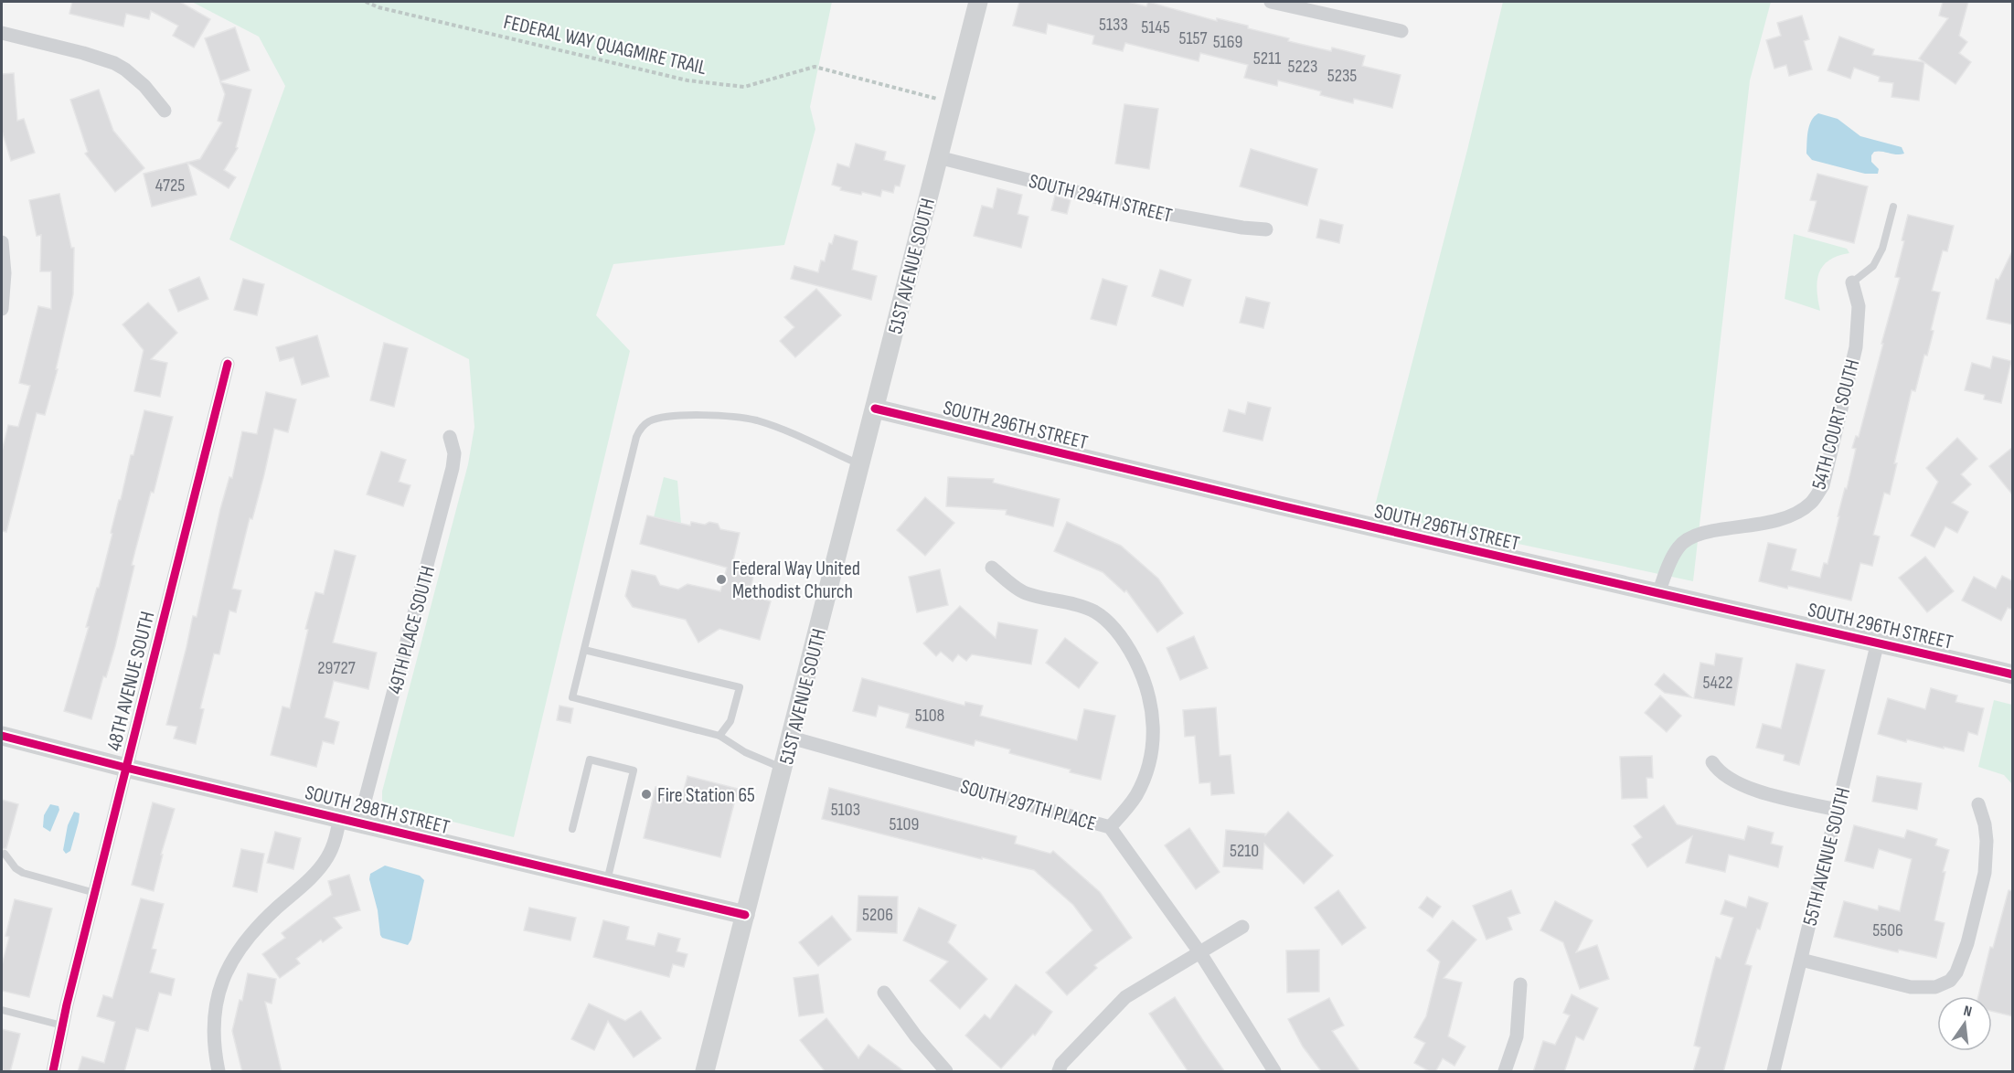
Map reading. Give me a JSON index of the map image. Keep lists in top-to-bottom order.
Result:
{
  "streets": {
    "street": [
      "SOUTH 294TH STREET",
      "51ST AVENUE SOUTH",
      "SOUTH 296TH STREET",
      "54TH COURT SOUTH",
      "49TH PLACE SOUTH",
      "48TH AVENUE SOUTH",
      "SOUTH 297TH PLACE",
      "SOUTH 298TH STREET",
      "55TH AVENUE SOUTH"
    ],
    "path": ["FEDERAL WAY QUAGMIRE TRAIL"]
  },
  "crossings": [
    ["FEDERAL WAY QUAGMIRE TRAIL", "51ST AVENUE SOUTH"],
    ["SOUTH 294TH STREET", "51ST AVENUE SOUTH"],
    ["51ST AVENUE SOUTH", "SOUTH 296TH STREET"],
    ["51ST AVENUE SOUTH", "SOUTH 297TH PLACE"],
    ["51ST AVENUE SOUTH", "SOUTH 298TH STREET"],
    ["SOUTH 296TH STREET", "54TH COURT SOUTH"],
    ["SOUTH 296TH STREET", "55TH AVENUE SOUTH"],
    ["49TH PLACE SOUTH", "SOUTH 298TH STREET"],
    ["48TH AVENUE SOUTH", "SOUTH 298TH STREET"]
  ],
  "places": ["Federal Way United Methodist Church", "Fire Station 65"],
  "house_numbers": [
    "5133",
    "5145",
    "5157",
    "5169",
    "5211",
    "5223",
    "5235",
    "4725",
    "29727",
    "5422",
    "5108",
    "5103",
    "5109",
    "5210",
    "5206",
    "5506"
  ],
  "north": "top"
}
